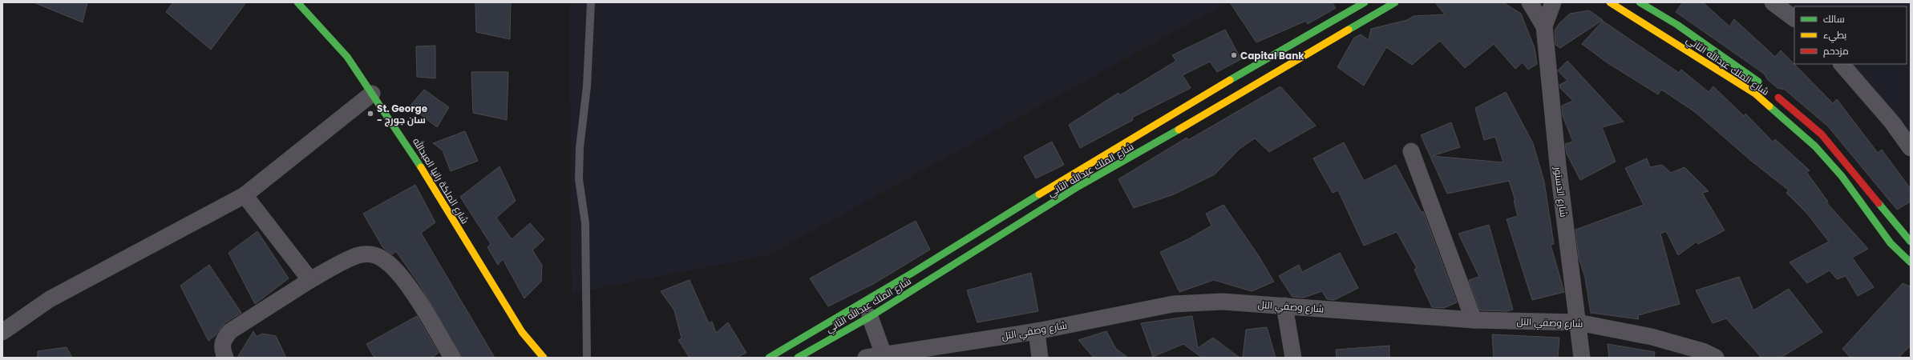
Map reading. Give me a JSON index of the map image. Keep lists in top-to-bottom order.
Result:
{
  "streets": {
    "main road": ["شارع الملك عبدالله الثاني", "شارع الملكة رانيا العبدالله"],
    "street": ["شارع الدستور", "شارع وصفي التل"]
  },
  "crossings": [
    ["شارع الدستور", "شارع وصفي التل"]
  ],
  "places": ["Capital Bank", "St. George - سان جورج"],
  "legend": ["سالك", "بطيء", "مزدحم"]
}
